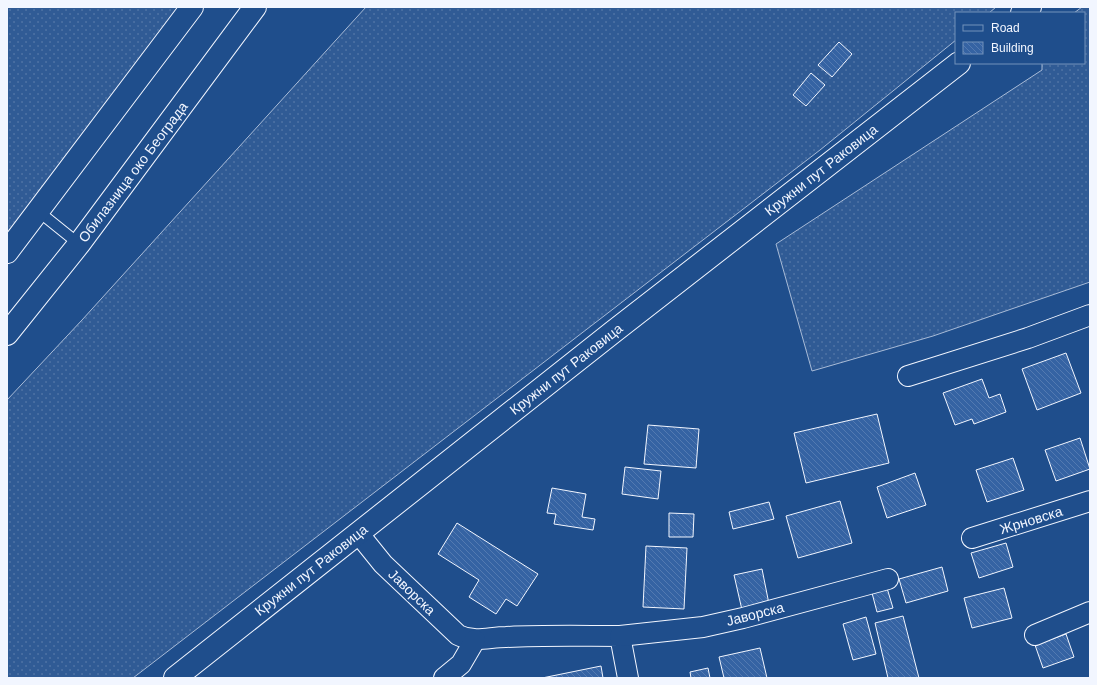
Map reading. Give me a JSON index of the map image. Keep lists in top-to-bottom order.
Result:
{
  "streets": {
    "main road": ["Кружни пут Раковица", "Обилазница око Београда"],
    "street": ["Жрновска", "Јаворска"]
  },
  "crossings": [
    ["Кружни пут Раковица", "Јаворска"]
  ],
  "legend": ["Road", "Building"]
}
